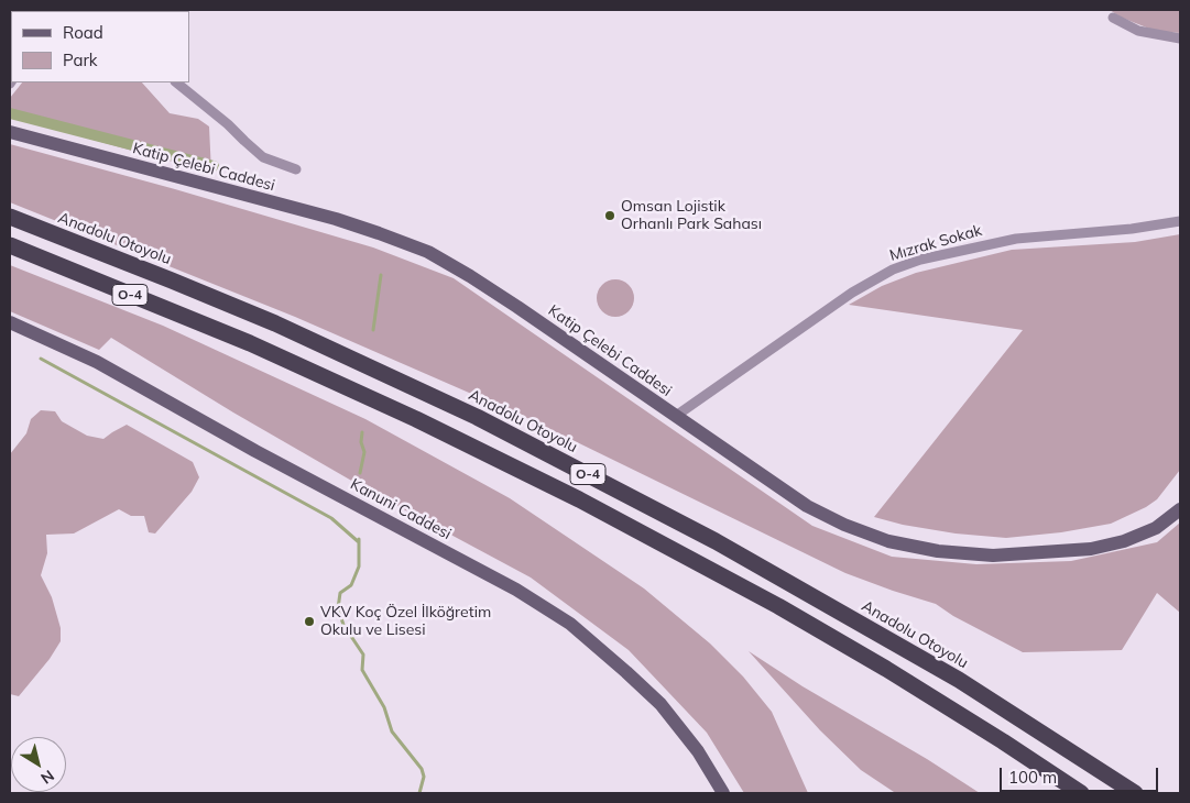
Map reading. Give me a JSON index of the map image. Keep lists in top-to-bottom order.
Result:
{
  "streets": {
    "highway": ["Anadolu Otoyolu", "O-4"],
    "main road": ["Katip Çelebi Caddesi", "Kanuni Caddesi"],
    "street": ["Mızrak Sokak"]
  },
  "crossings": [
    ["Katip Çelebi Caddesi", "Mızrak Sokak"]
  ],
  "places": ["Omsan Lojistik Orhanlı Park Sahası", "VKV Koç Özel İlköğretim Okulu ve Lisesi"],
  "legend": ["Road", "Park"],
  "scale_bar": "100 m",
  "north": "bottom right"
}
